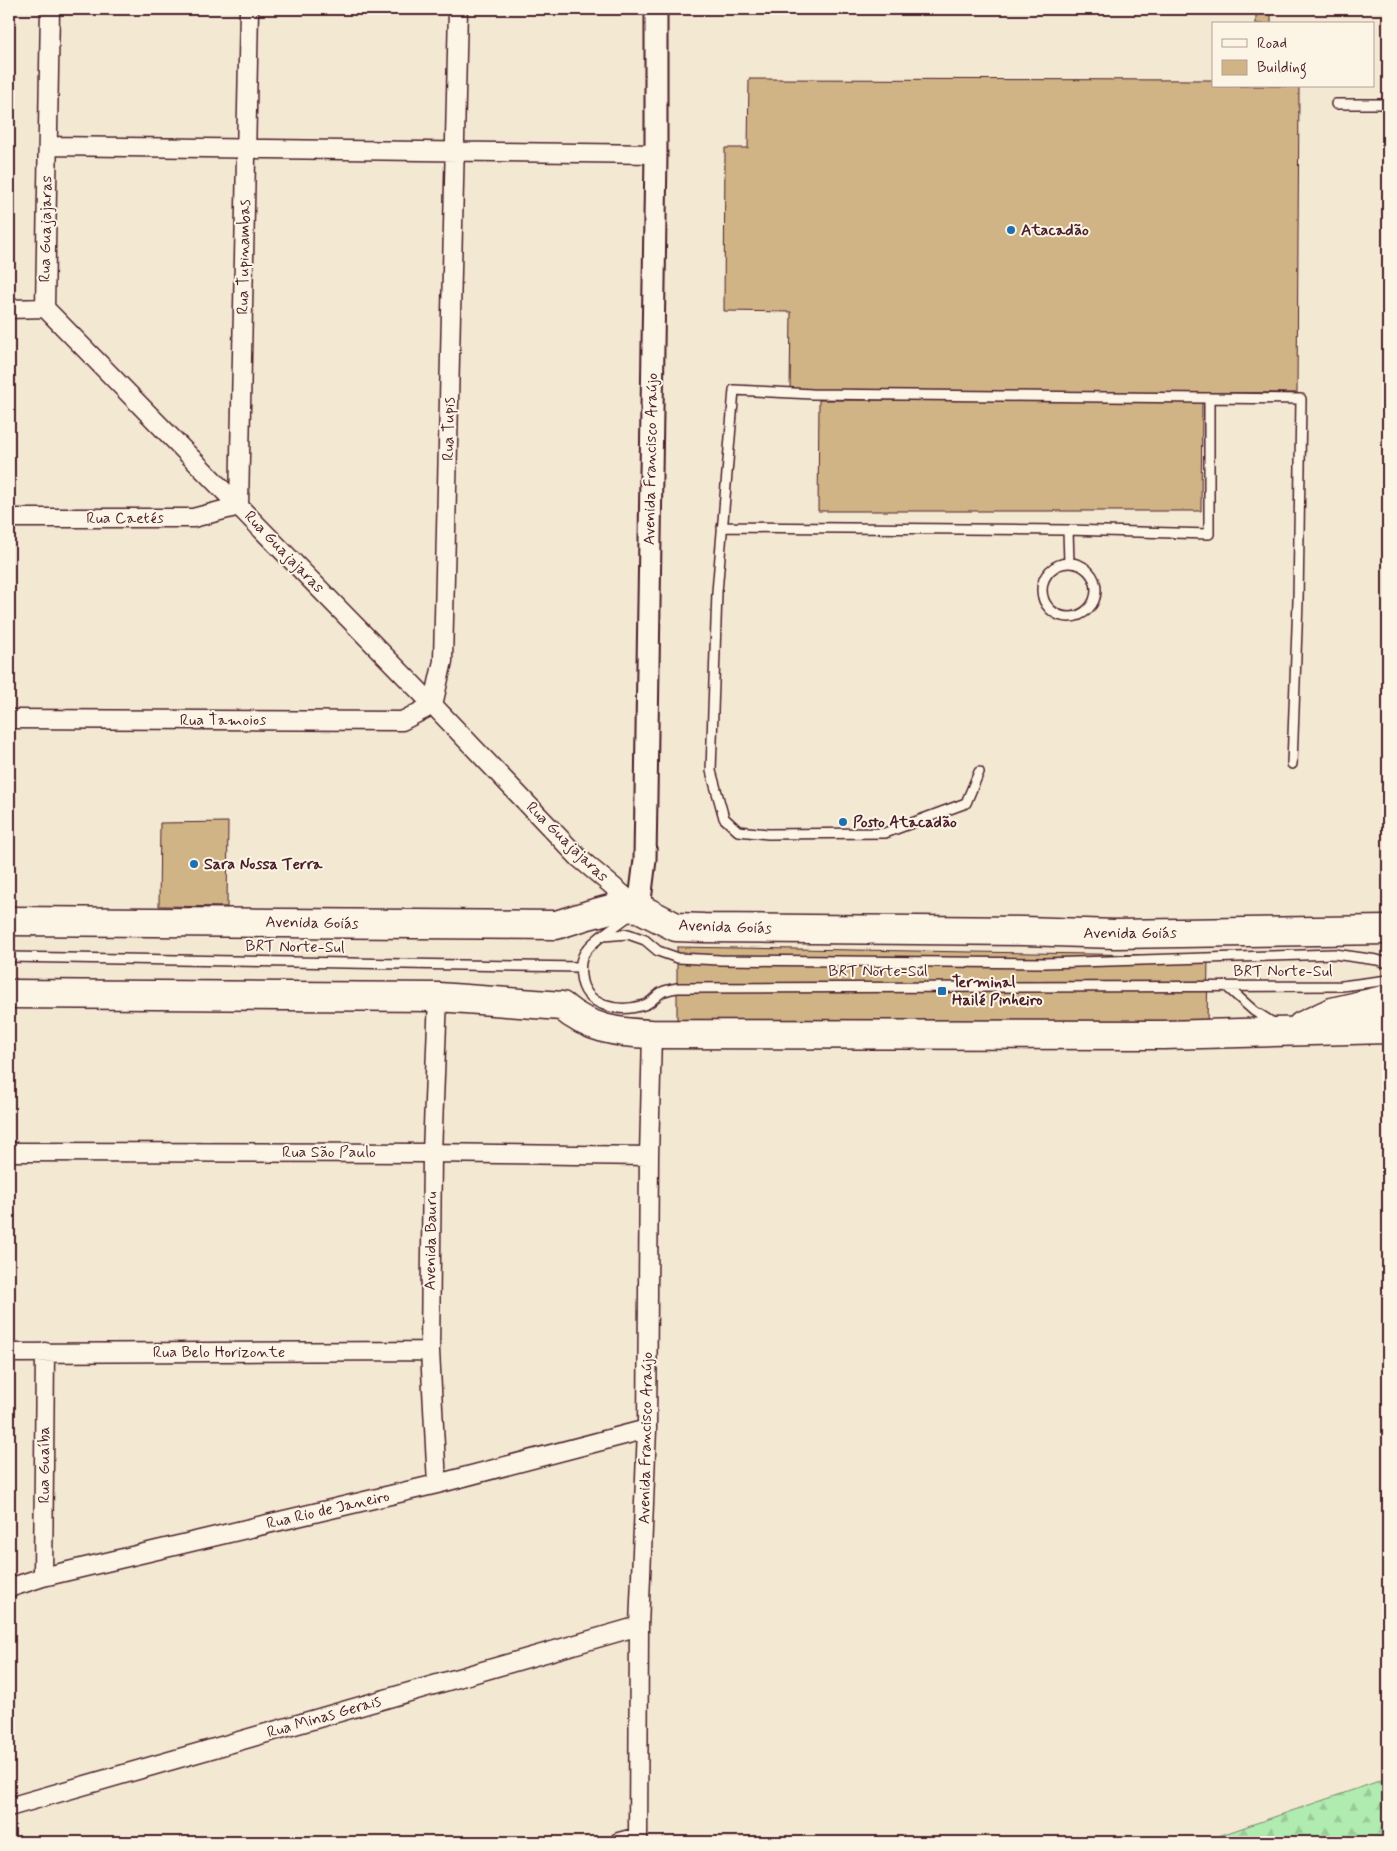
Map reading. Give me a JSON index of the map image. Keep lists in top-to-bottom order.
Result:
{
  "streets": {
    "main road": ["Avenida Goiás"],
    "street": [
      "Rua Guajajaras",
      "Rua Tupinambas",
      "Rua Tupis",
      "Avenida Francisco Araújo",
      "Rua Caetés",
      "Rua Tamoios",
      "Rua São Paulo",
      "Avenida Bauru",
      "Rua Belo Horizonte",
      "Rua Guaíba",
      "Rua Rio de Janeiro",
      "Rua Minas Gerais"
    ],
    "lane": ["BRT Norte-Sul"]
  },
  "crossings": [
    ["Rua Guajajaras", "Rua Tupinambas"],
    ["Rua Guajajaras", "Rua Tupis"],
    ["Rua Guajajaras", "Avenida Francisco Araújo"],
    ["Rua Guajajaras", "Rua Caetés"],
    ["Rua Guajajaras", "Rua Tamoios"],
    ["Rua Guajajaras", "Avenida Goiás"],
    ["Rua Tupinambas", "Rua Caetés"],
    ["Rua Tupis", "Rua Tamoios"],
    ["Avenida Francisco Araújo", "Avenida Goiás"],
    ["Avenida Francisco Araújo", "Rua São Paulo"],
    ["Avenida Francisco Araújo", "Rua Rio de Janeiro"],
    ["Avenida Francisco Araújo", "Rua Minas Gerais"],
    ["Rua São Paulo", "Avenida Bauru"],
    ["Avenida Bauru", "Rua Belo Horizonte"],
    ["Avenida Bauru", "Rua Rio de Janeiro"],
    ["Rua Belo Horizonte", "Rua Guaíba"],
    ["Rua Guaíba", "Rua Rio de Janeiro"]
  ],
  "places": {
    "other": ["Atacadão", "Posto Atacadão", "Sara Nossa Terra"],
    "transit": ["Terminal Hailé Pinheiro"]
  },
  "legend": ["Road", "Building"]
}
